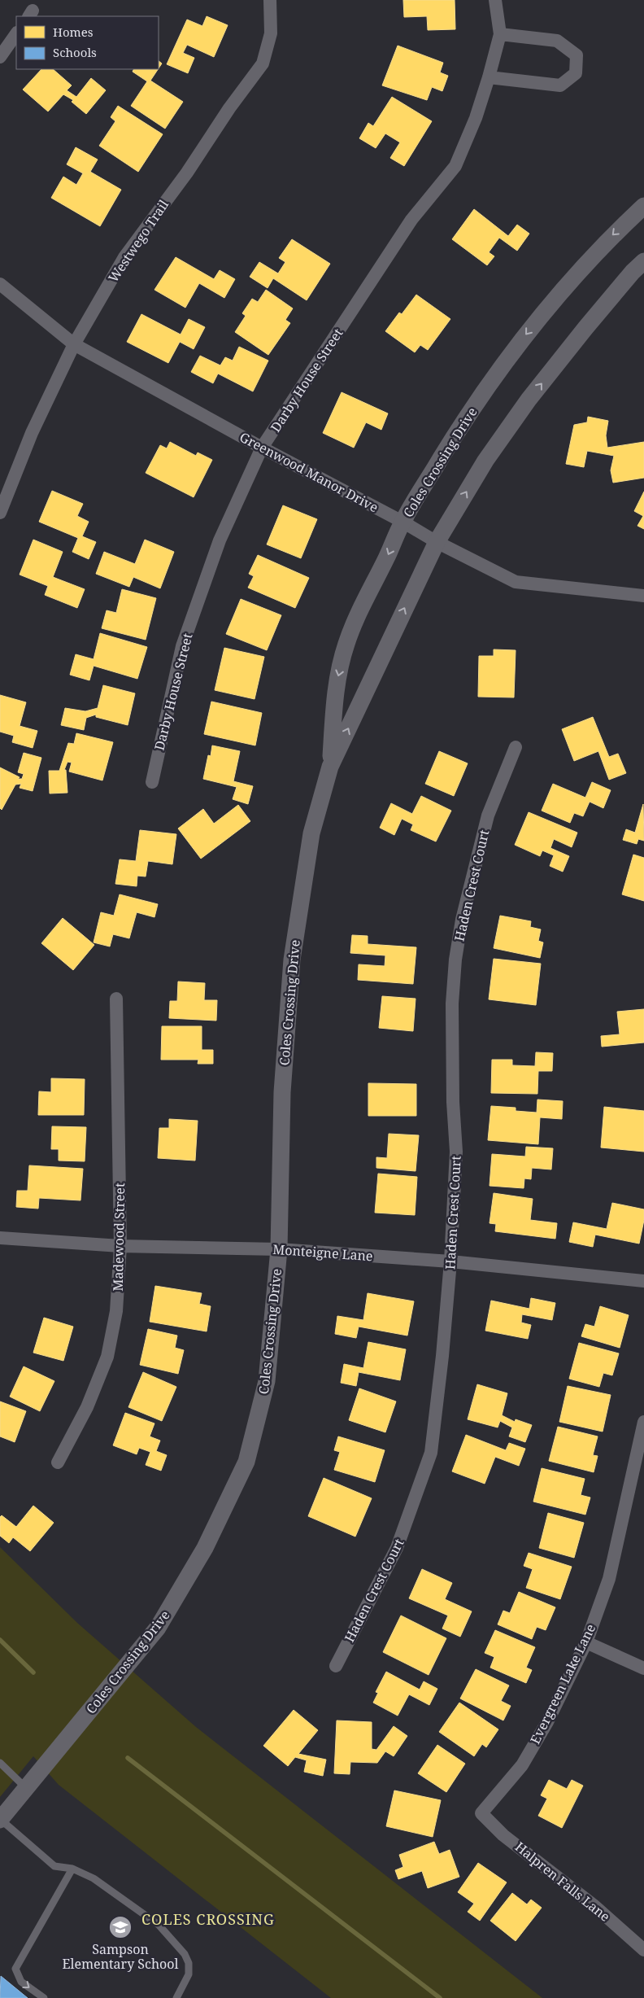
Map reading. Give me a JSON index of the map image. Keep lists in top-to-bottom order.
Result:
{
  "streets": {
    "street": [
      "Westwego Trail",
      "Darby House Street",
      "Coles Crossing Drive",
      "Greenwood Manor Drive",
      "Haden Crest Court",
      "Madewood Street",
      "Monteigne Lane",
      "Evergreen Lake Lane",
      "Halpren Falls Lane"
    ]
  },
  "crossings": [
    ["Westwego Trail", "Greenwood Manor Drive"],
    ["Darby House Street", "Greenwood Manor Drive"],
    ["Coles Crossing Drive", "Greenwood Manor Drive"],
    ["Coles Crossing Drive", "Monteigne Lane"],
    ["Haden Crest Court", "Monteigne Lane"],
    ["Madewood Street", "Monteigne Lane"],
    ["Evergreen Lake Lane", "Halpren Falls Lane"]
  ],
  "districts": ["COLES CROSSING"],
  "places": {
    "school or university": ["Sampson Elementary School"]
  },
  "legend": ["Homes", "Schools"]
}
